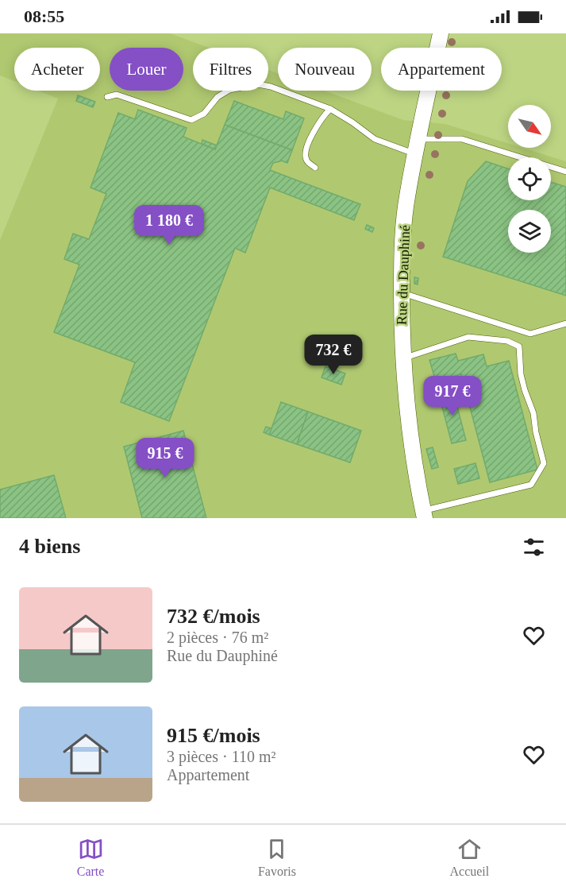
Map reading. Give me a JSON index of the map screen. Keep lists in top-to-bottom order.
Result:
{
  "streets": {
    "main road": ["Rue du Dauphiné"]
  },
  "north": "bottom right",
  "page": {
    "status": "08:55",
    "chip": [
      "Acheter",
      "Louer",
      "Filtres",
      "Nouveau",
      "Appartement"
    ],
    "price": [
      "1 180 €",
      "732 €",
      "917 €",
      "915 €"
    ],
    "heading": "4 biens",
    "list": [
      {
        "name": "732 €/mois",
        "note": "2 pièces · 76 m² · Rue du Dauphiné"
      },
      {
        "name": "915 €/mois",
        "note": "3 pièces · 110 m² · Appartement"
      }
    ],
    "tabs": ["Carte", "Favoris", "Accueil"]
  }
}
